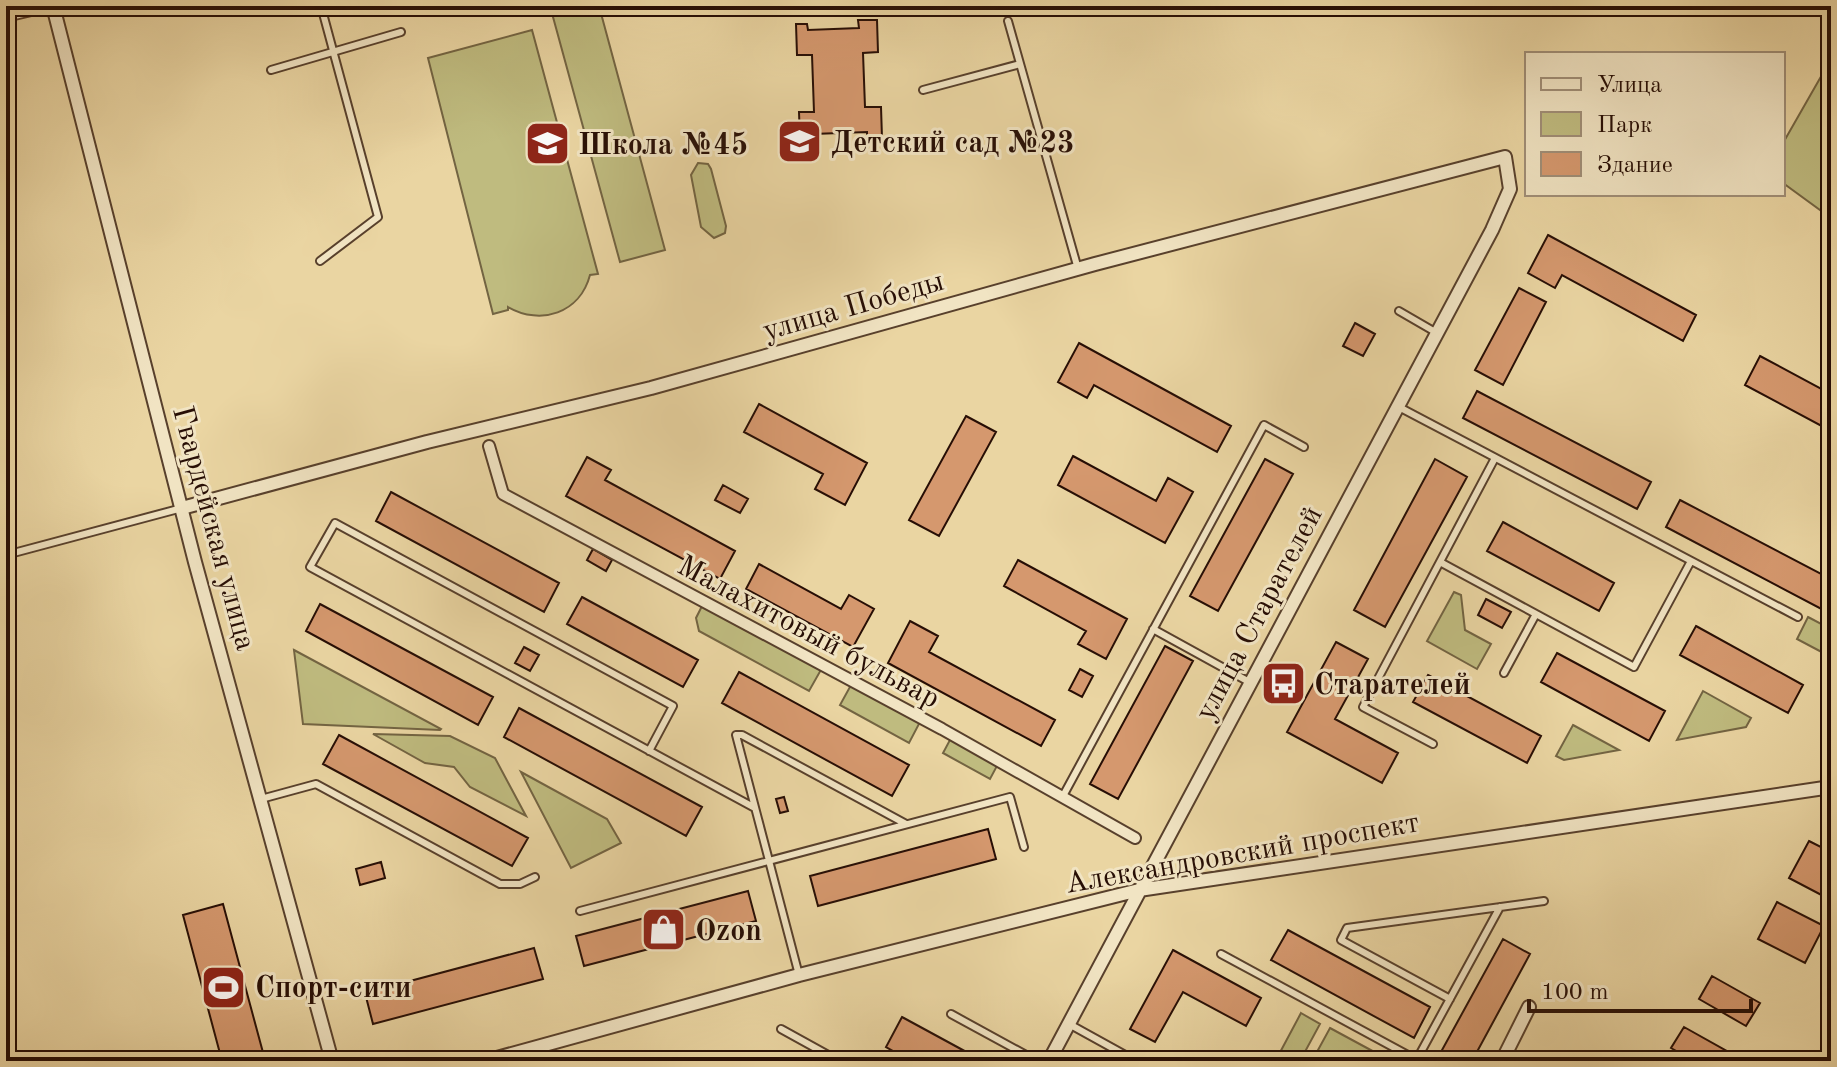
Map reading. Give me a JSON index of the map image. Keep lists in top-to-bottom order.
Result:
{
  "streets": {
    "street": [
      "улица Победы",
      "Гвардейская улица",
      "улица Старателей",
      "Малахитовый бульвар",
      "Александровский проспект"
    ]
  },
  "crossings": [
    ["улица Победы", "Гвардейская улица"],
    ["улица Победы", "улица Старателей"],
    ["улица Старателей", "Александровский проспект"]
  ],
  "places": {
    "school or university": ["Детский сад №23", "Школа №45"],
    "bus stop": ["Старателей"],
    "shop": ["Ozon"],
    "sports": ["Спорт-сити"]
  },
  "legend": ["Улица", "Парк", "Здание"],
  "scale_bar": "100 m"
}
